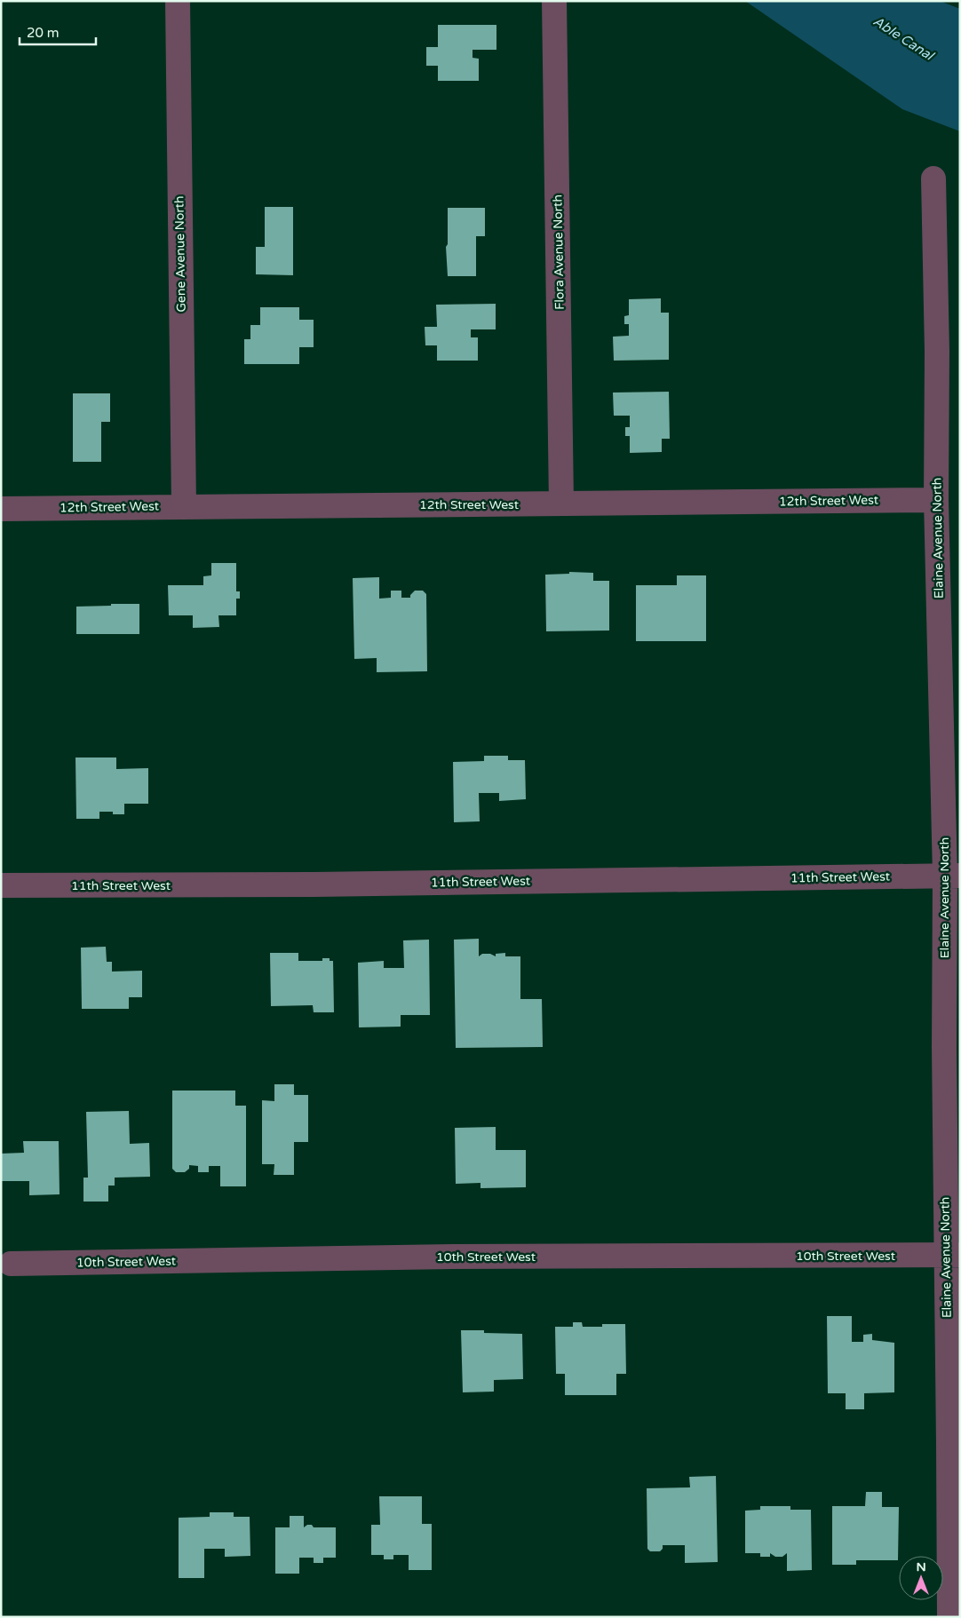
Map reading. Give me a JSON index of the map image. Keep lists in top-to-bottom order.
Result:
{
  "streets": {
    "street": [
      "Flora Avenue North",
      "Gene Avenue North",
      "12th Street West",
      "Elaine Avenue North",
      "11th Street West",
      "10th Street West"
    ]
  },
  "crossings": [
    ["Flora Avenue North", "12th Street West"],
    ["Gene Avenue North", "12th Street West"],
    ["12th Street West", "Elaine Avenue North"],
    ["Elaine Avenue North", "11th Street West"],
    ["Elaine Avenue North", "10th Street West"]
  ],
  "water": ["Able Canal"],
  "scale_bar": "20 m",
  "north": "top"
}
